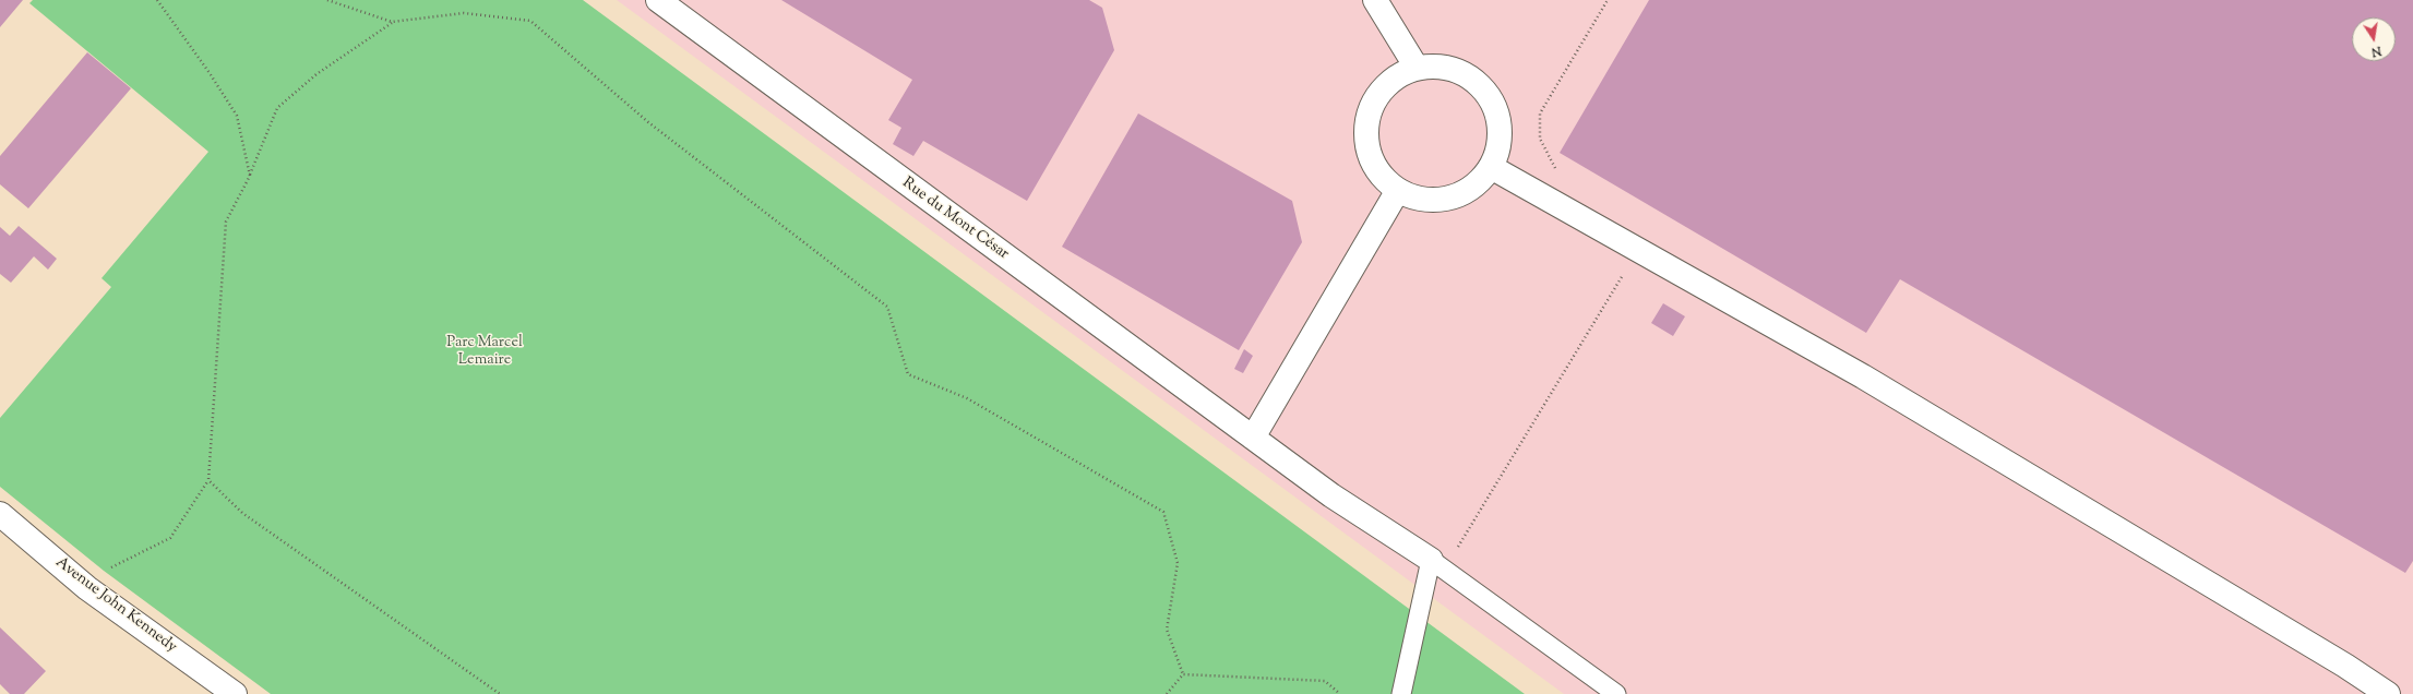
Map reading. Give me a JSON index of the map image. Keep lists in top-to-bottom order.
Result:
{
  "streets": {
    "street": ["Rue du Mont César", "Avenue John Kennedy"]
  },
  "parks": ["Parc Marcel Lemaire"],
  "north": "bottom"
}
